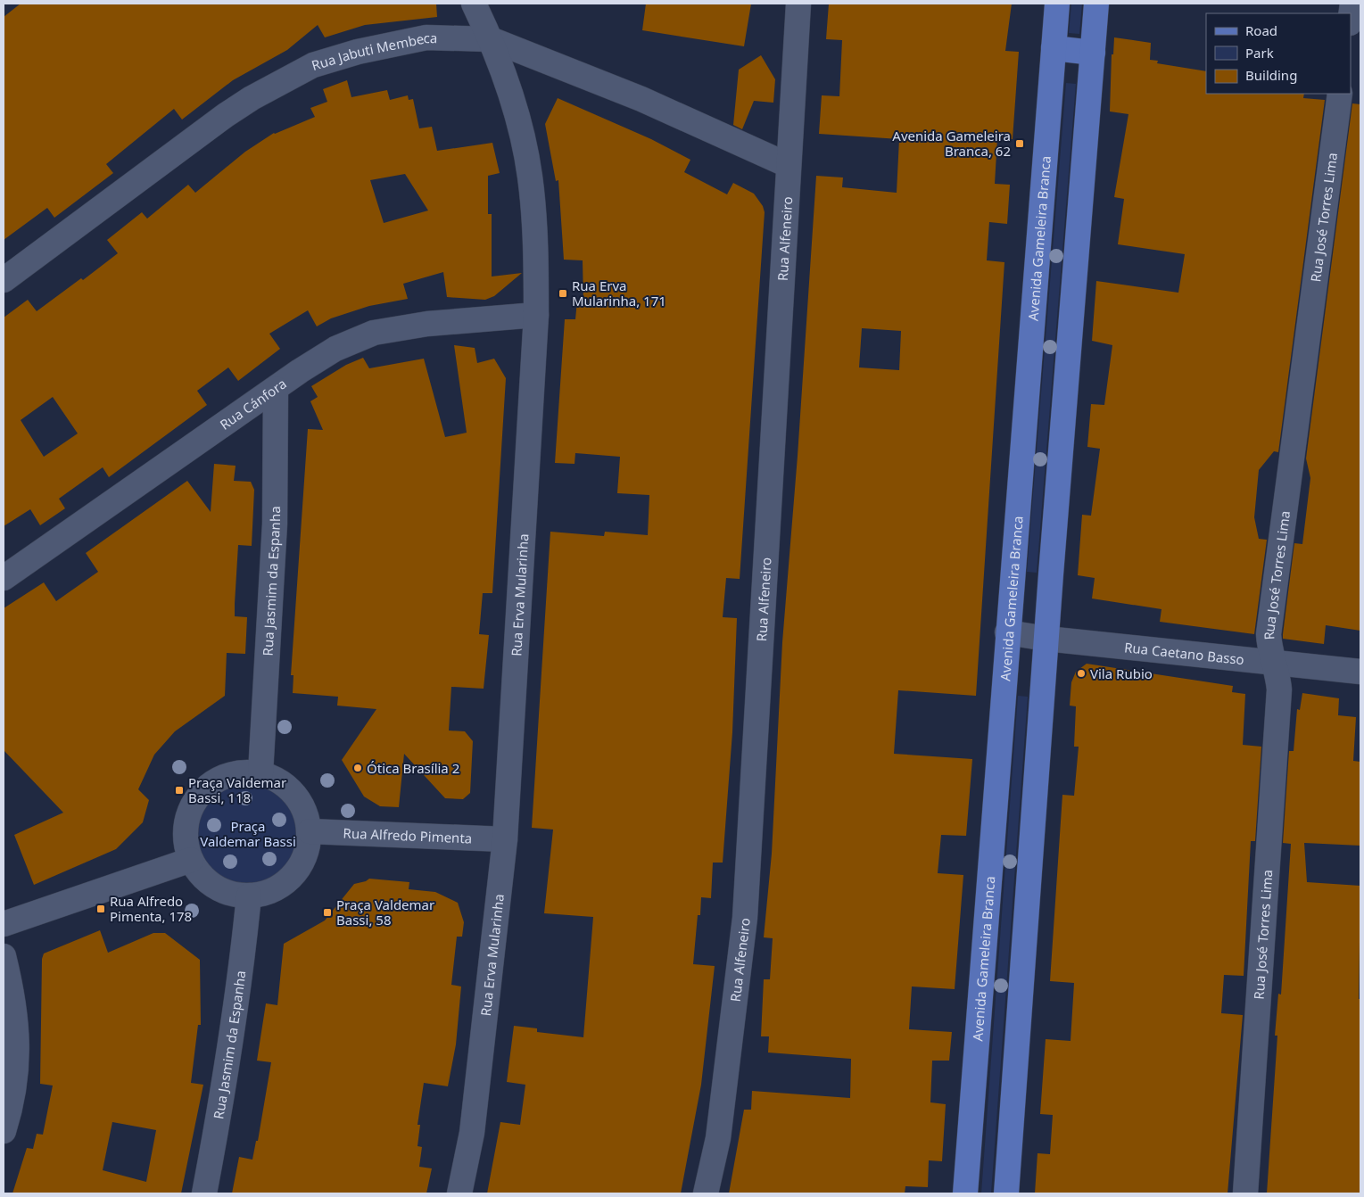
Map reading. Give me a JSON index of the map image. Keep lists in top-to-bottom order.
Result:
{
  "streets": {
    "main road": ["Avenida Gameleira Branca"],
    "street": [
      "Rua Jabuti Membeca",
      "Rua José Torres Lima",
      "Rua Alfeneiro",
      "Rua Cánfora",
      "Rua Jasmim da Espanha",
      "Rua Erva Mularinha",
      "Rua Caetano Basso",
      "Rua Alfredo Pimenta"
    ]
  },
  "crossings": [
    ["Rua Jabuti Membeca", "Rua Alfeneiro"],
    ["Rua Jabuti Membeca", "Rua Erva Mularinha"],
    ["Rua José Torres Lima", "Rua Caetano Basso"],
    ["Avenida Gameleira Branca", "Rua Caetano Basso"],
    ["Rua Cánfora", "Rua Jasmim da Espanha"],
    ["Rua Cánfora", "Rua Erva Mularinha"],
    ["Rua Jasmim da Espanha", "Rua Alfredo Pimenta"],
    ["Rua Erva Mularinha", "Rua Alfredo Pimenta"]
  ],
  "parks": ["Praça Valdemar Bassi"],
  "places": {
    "transit": [
      "Avenida Gameleira Branca, 62",
      "Rua Erva Mularinha, 171",
      "Praça Valdemar Bassi, 118",
      "Rua Alfredo Pimenta, 178",
      "Praça Valdemar Bassi, 58"
    ],
    "other": ["Vila Rubio", "Ótica Brasília 2"]
  },
  "legend": ["Road", "Park", "Building"]
}
